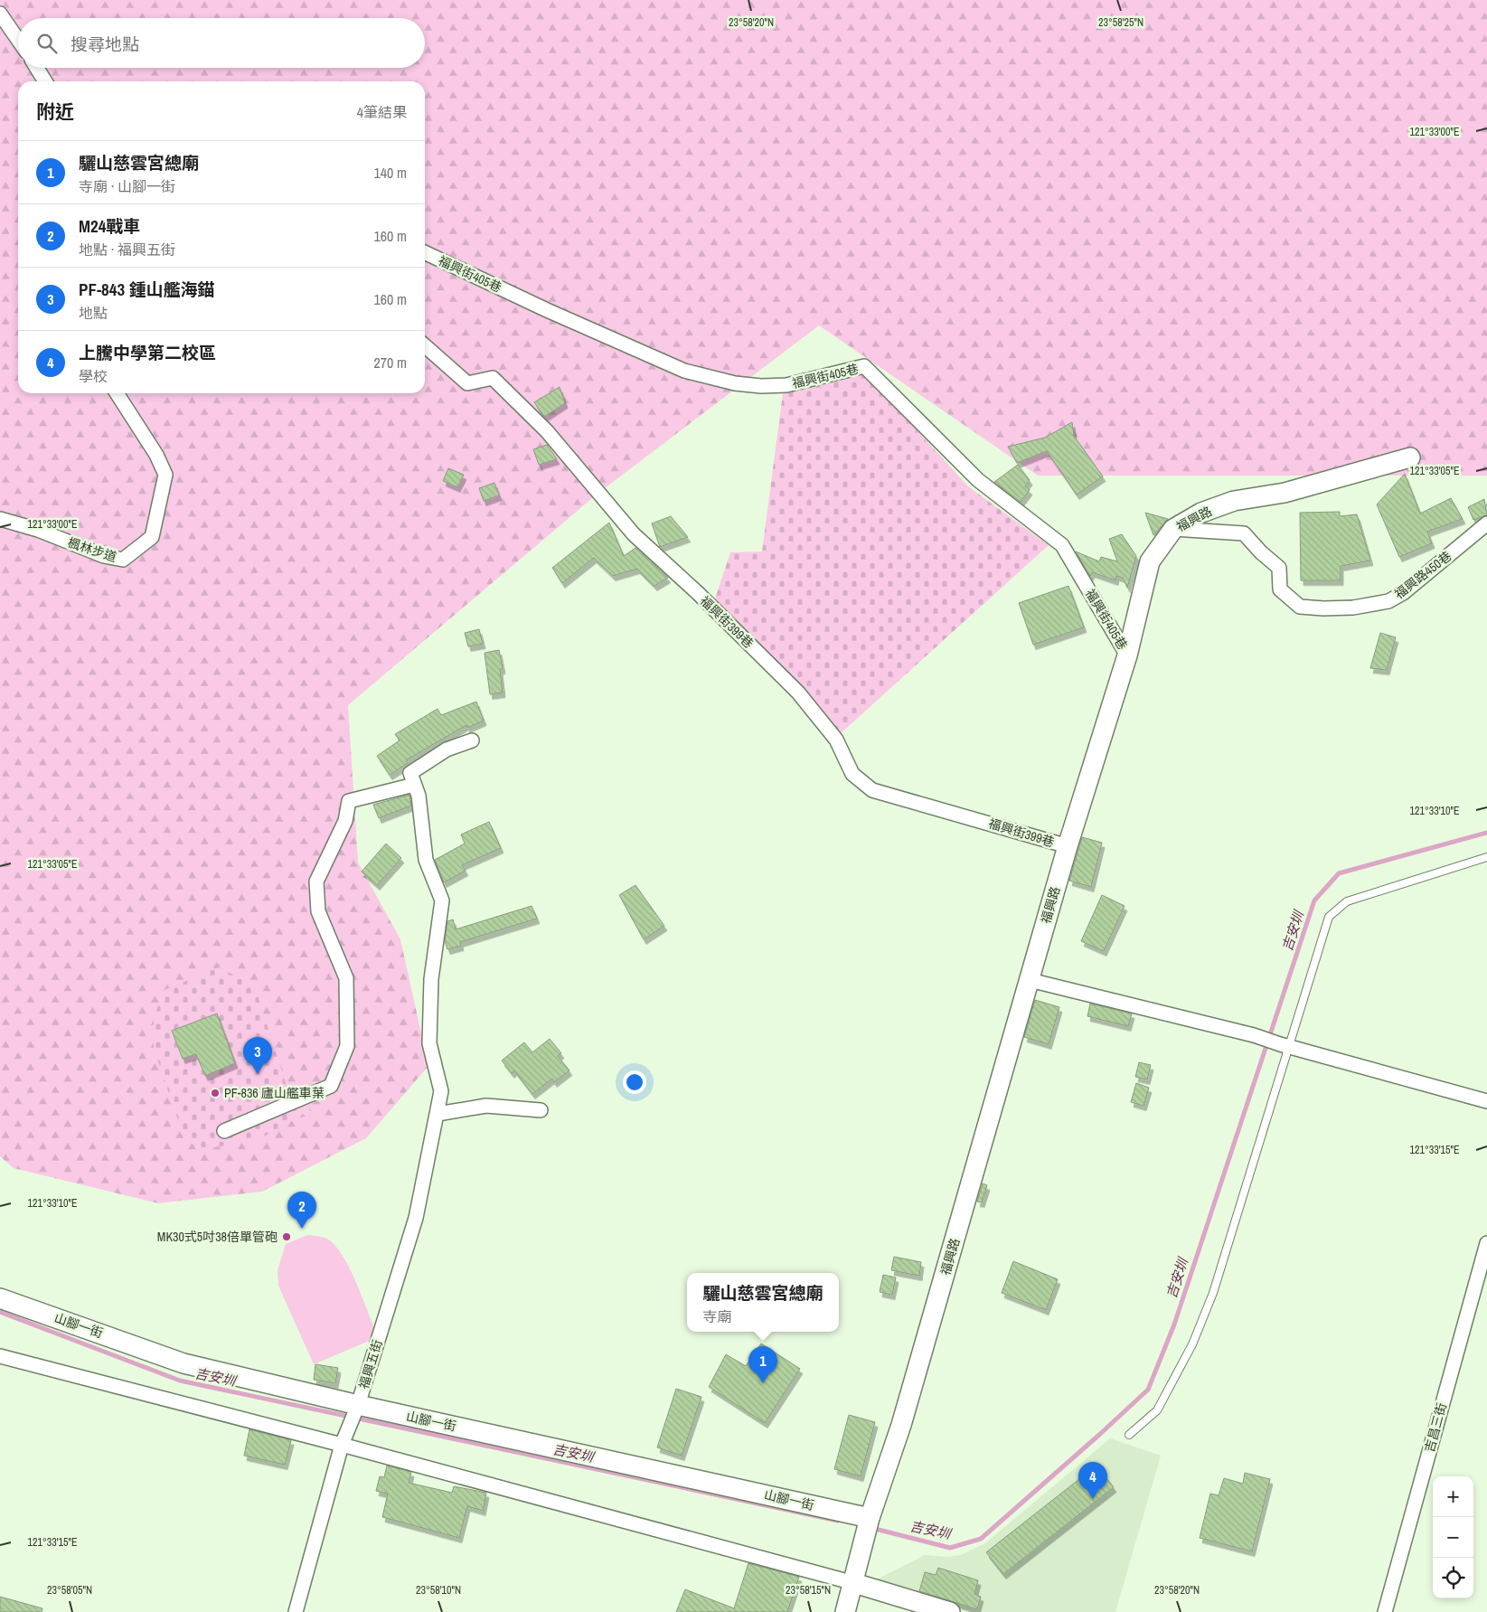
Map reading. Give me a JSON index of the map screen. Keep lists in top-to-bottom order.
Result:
{
  "streets": {
    "street": [
      "福興街405巷",
      "福興路",
      "楓林步道",
      "福興路450巷",
      "福興街399巷",
      "山腳一街",
      "福興五街",
      "吉昌三街"
    ]
  },
  "crossings": [
    ["福興街405巷", "福興路"],
    ["福興路", "福興路450巷"],
    ["福興路", "福興街399巷"],
    ["福興路", "山腳一街"],
    ["山腳一街", "福興五街"]
  ],
  "water": ["吉安圳"],
  "places": ["PF-836 廬山艦車葉", "MK30式5吋38倍單管砲"],
  "page": {
    "search": "搜尋地點",
    "heading": ["附近", "4筆結果"],
    "list": [
      {
        "mark": "1",
        "name": "驪山慈雲宮總廟",
        "note": "寺廟 · 山腳一街",
        "value": "140 m"
      },
      {
        "mark": "2",
        "name": "M24戰車",
        "note": "地點 · 福興五街",
        "value": "160 m"
      },
      {
        "mark": "3",
        "name": "PF-843 鍾山艦海錨",
        "note": "地點",
        "value": "160 m"
      },
      {
        "mark": "4",
        "name": "上騰中學第二校區",
        "note": "學校",
        "value": "270 m"
      }
    ],
    "pins": [
      "3",
      "2",
      "1",
      "4"
    ],
    "popup": ["驪山慈雲宮總廟", "寺廟"],
    "map_buttons": ["+", "−"]
  },
  "coordinates": [
    "23°58'20\"N",
    "23°58'25\"N",
    "121°33'00\"E",
    "121°33'05\"E",
    "121°33'10\"E",
    "121°33'15\"E",
    "23°58'05\"N",
    "23°58'10\"N",
    "23°58'15\"N"
  ]
}
